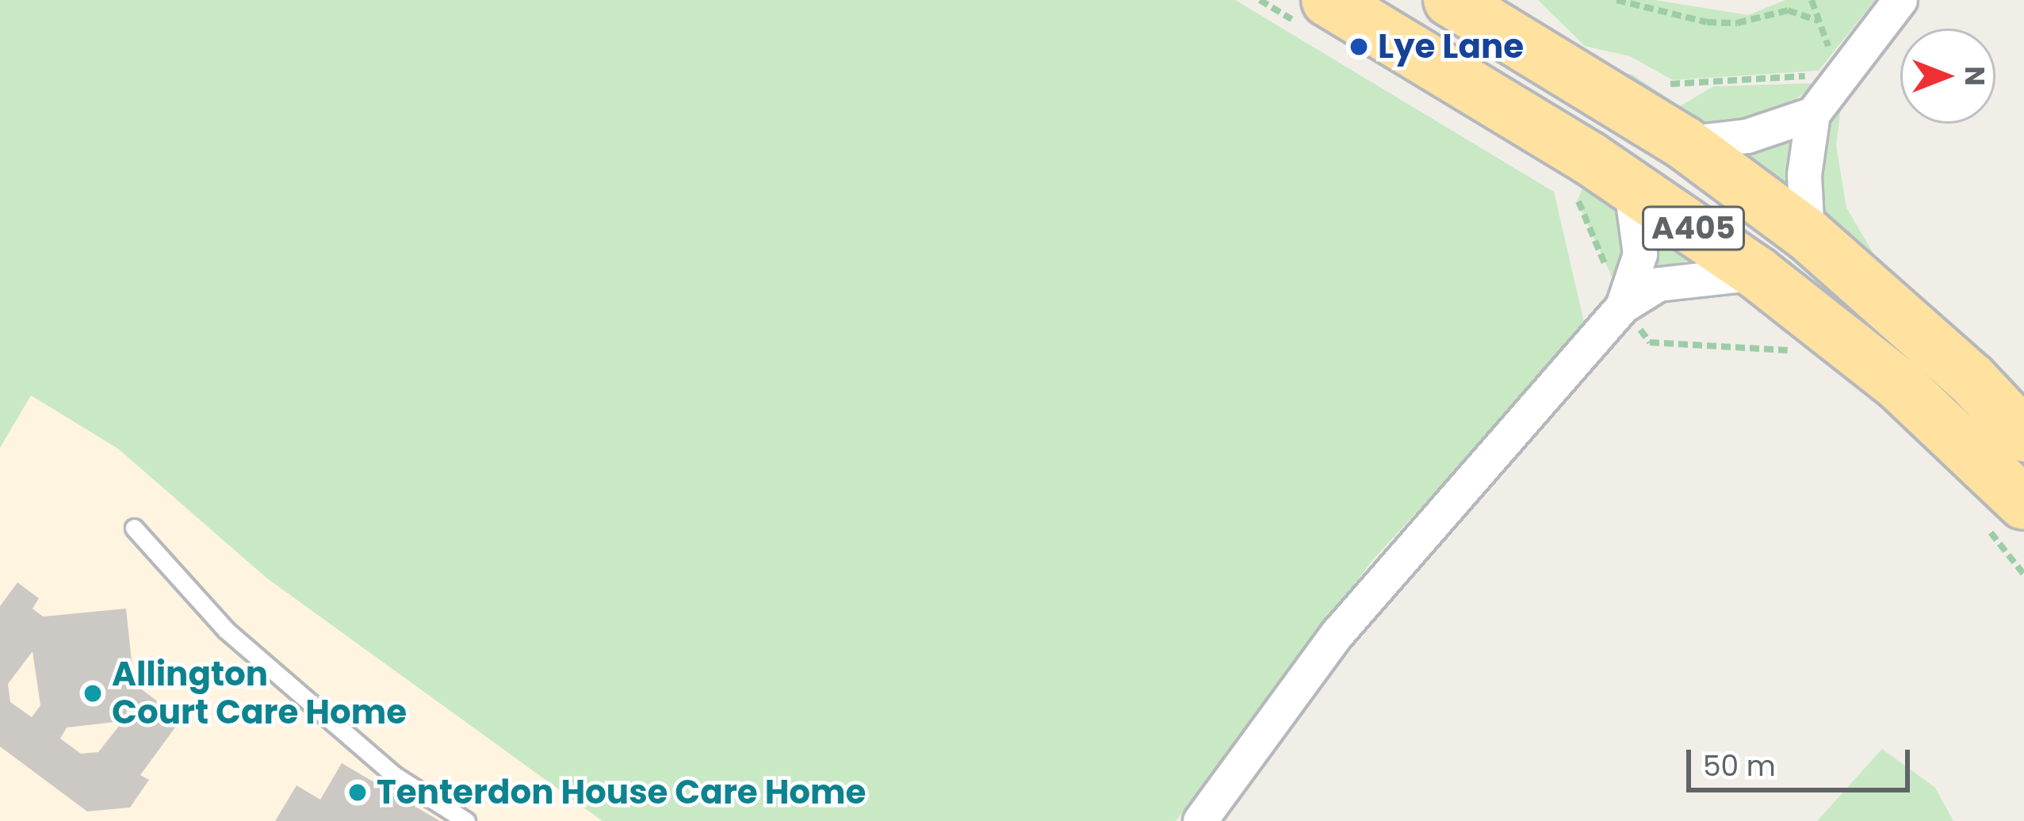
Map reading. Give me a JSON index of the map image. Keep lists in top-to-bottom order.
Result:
{
  "streets": {
    "highway": ["A405"]
  },
  "places": ["Lye Lane", "Allington Court Care Home", "Tenterdon House Care Home"],
  "scale_bar": "50 m",
  "north": "right"
}
